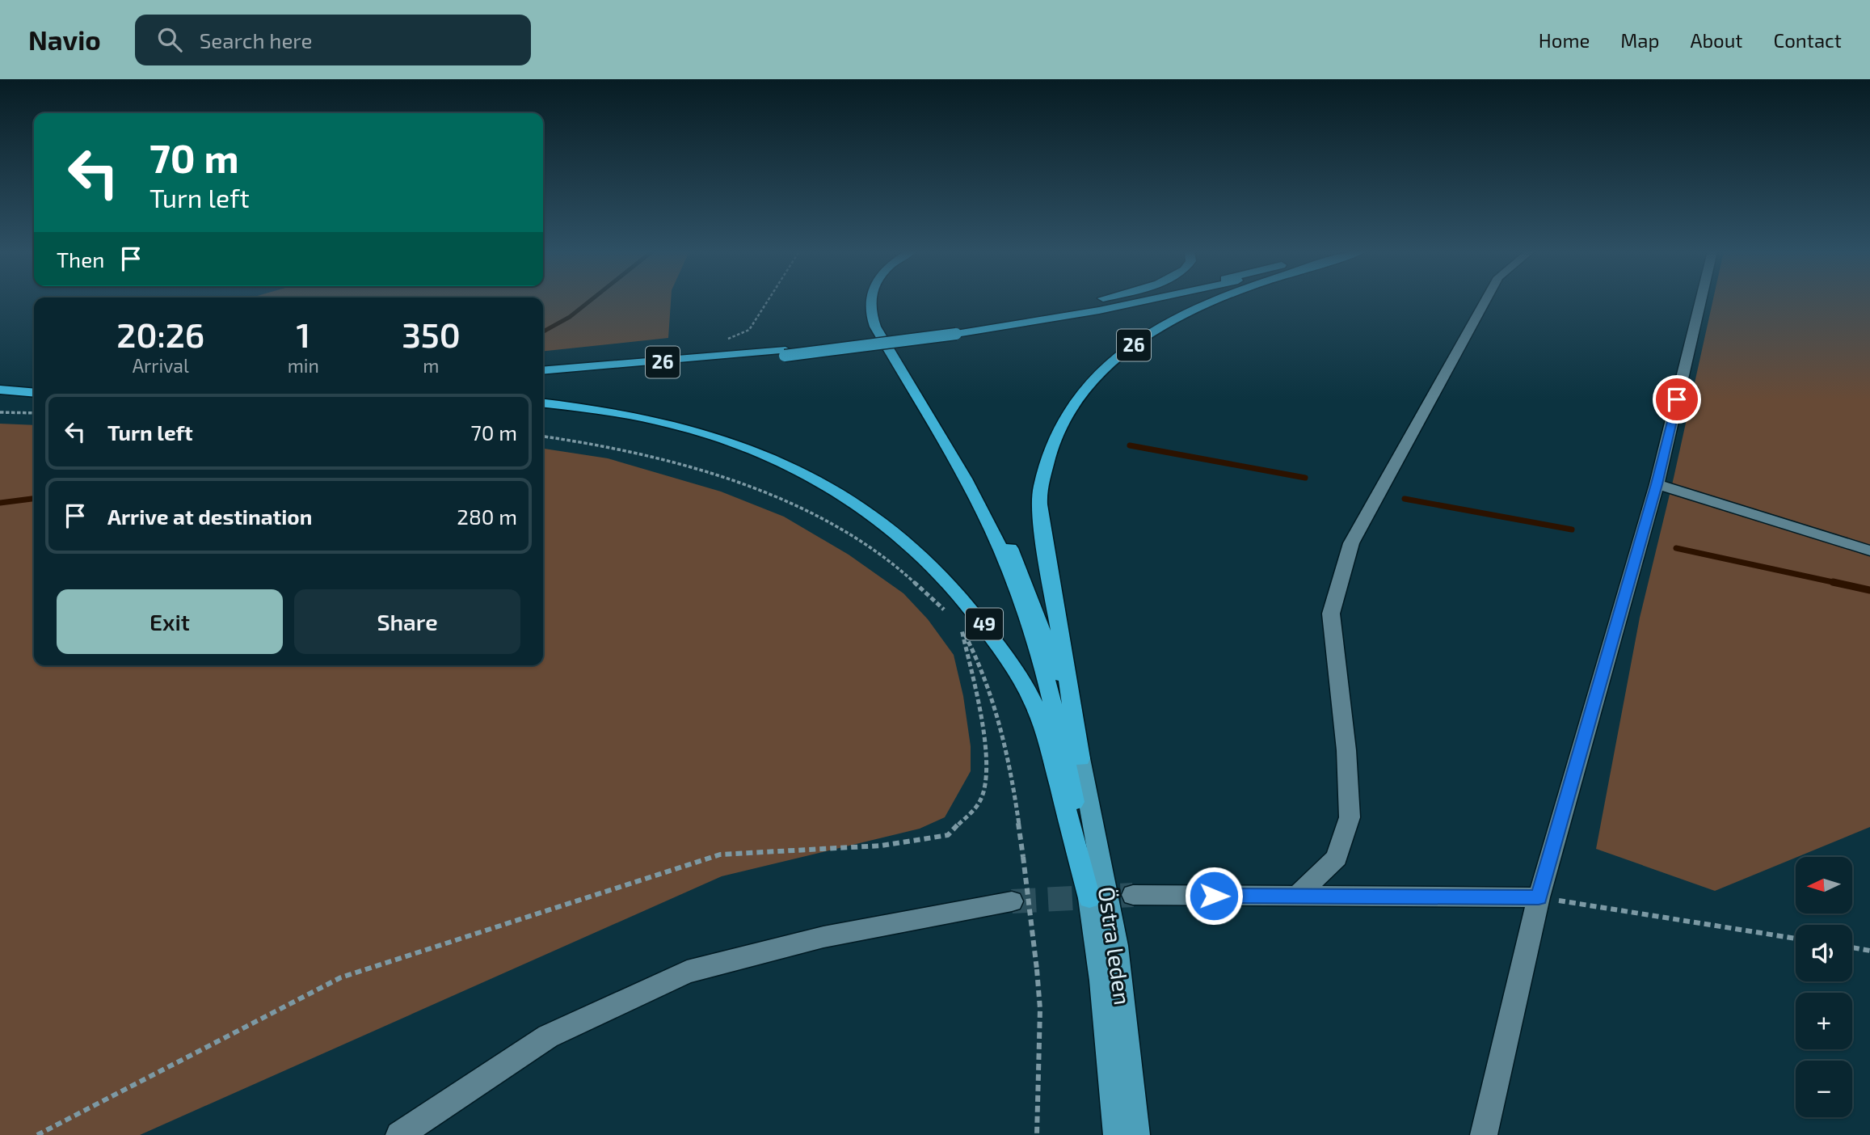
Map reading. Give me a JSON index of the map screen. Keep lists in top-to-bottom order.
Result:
{
  "streets": {
    "highway": ["26", "49"],
    "main road": ["Östra leden"]
  },
  "crossings": [
    ["26", "Östra leden"],
    ["49", "Östra leden"]
  ],
  "north": "left",
  "page": {
    "header": "Navio",
    "search": "Search here",
    "nav": [
      "Home",
      "Map",
      "About",
      "Contact"
    ],
    "turn": ["70 m", "Turn left"],
    "then": "Then",
    "eta": [
      "20:26",
      "Arrival",
      "1",
      "min",
      "350",
      "m"
    ],
    "list": [
      {
        "name": "Turn left",
        "value": "70 m"
      },
      {
        "name": "Arrive at destination",
        "value": "280 m"
      }
    ],
    "buttons": ["Exit", "Share"],
    "map_buttons": ["+", "−"]
  }
}
